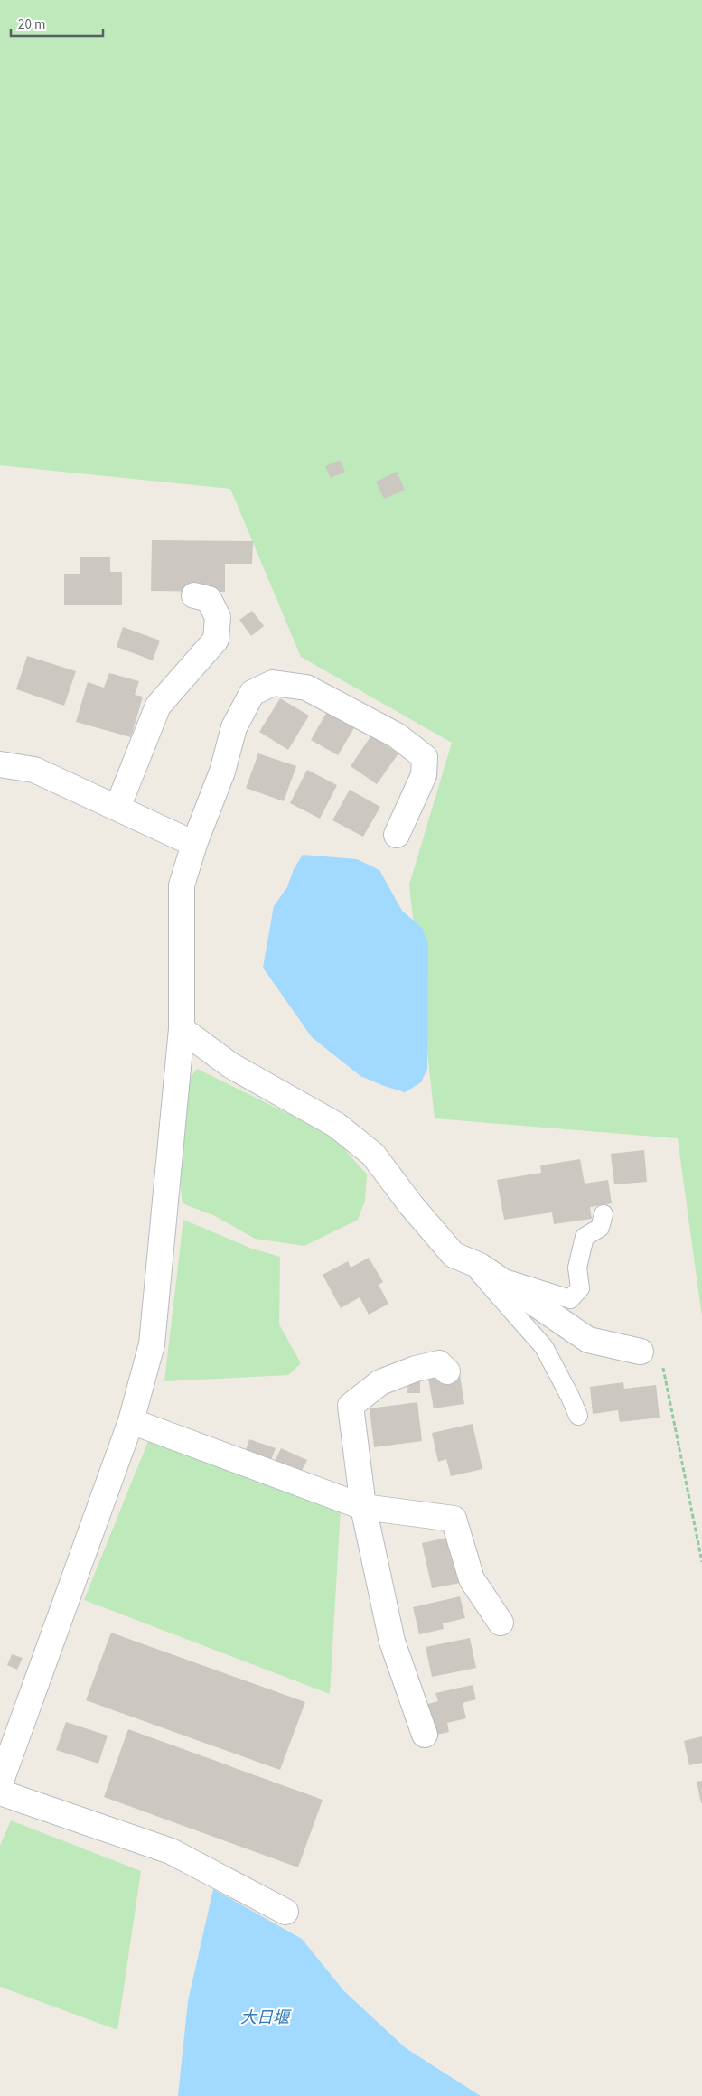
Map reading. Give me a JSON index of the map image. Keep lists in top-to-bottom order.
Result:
{
  "water": ["大日堰"],
  "scale_bar": "20 m"
}
